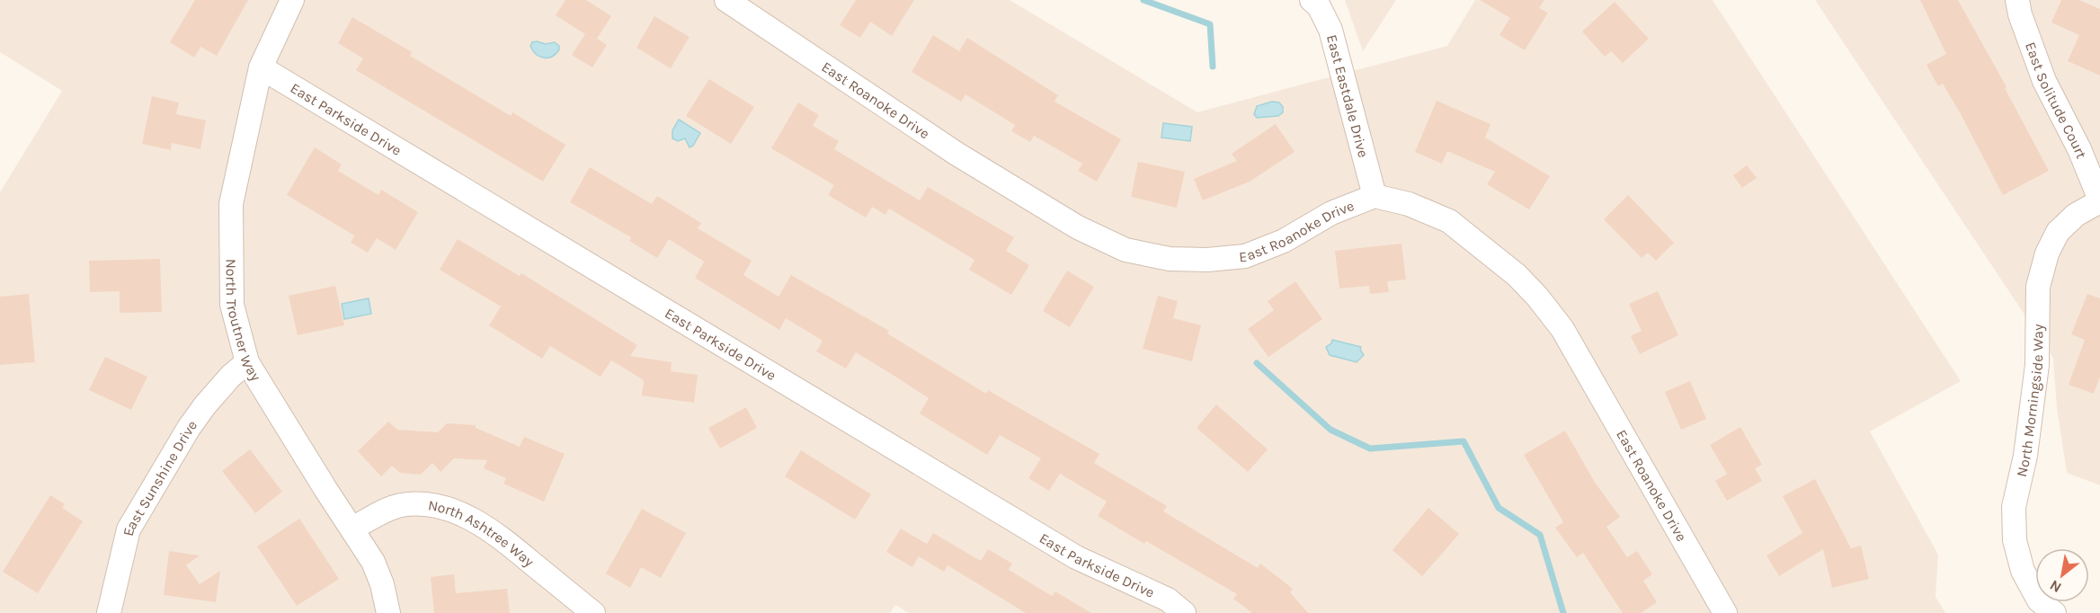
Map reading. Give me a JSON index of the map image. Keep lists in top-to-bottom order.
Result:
{
  "streets": {
    "street": [
      "East Eastdale Drive",
      "East Roanoke Drive",
      "East Solitude Court",
      "East Parkside Drive",
      "North Troutner Way",
      "North Morningside Way",
      "East Sunshine Drive",
      "North Ashtree Way"
    ]
  },
  "crossings": [
    ["East Eastdale Drive", "East Roanoke Drive"],
    ["East Solitude Court", "North Morningside Way"],
    ["East Parkside Drive", "North Troutner Way"],
    ["North Troutner Way", "East Sunshine Drive"],
    ["North Troutner Way", "North Ashtree Way"]
  ],
  "north": "bottom left"
}
